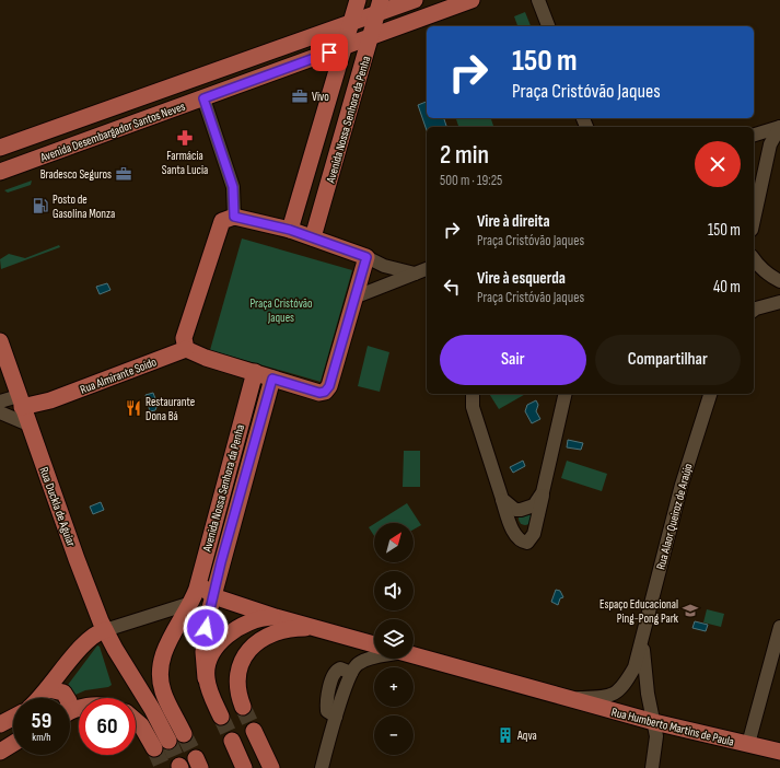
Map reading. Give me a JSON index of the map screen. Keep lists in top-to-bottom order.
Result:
{
  "streets": {
    "main road": [
      "Avenida Nossa Senhora da Penha",
      "Avenida Desembargador Santos Neves",
      "Rua Almirante Soído",
      "Rua Duckla de Aguiar",
      "Rua Humberto Martins de Paula"
    ],
    "street": ["Rua Alaor Queiroz de Araújo"]
  },
  "crossings": [
    ["Avenida Nossa Senhora da Penha", "Avenida Desembargador Santos Neves"],
    ["Rua Almirante Soído", "Rua Duckla de Aguiar"],
    ["Rua Alaor Queiroz de Araújo", "Rua Humberto Martins de Paula"]
  ],
  "parks": ["Praça Cristóvão Jaques"],
  "places": {
    "office": ["Vivo", "Bradesco Seguros"],
    "pharmacy": ["Farmácia Santa Lucia"],
    "fuel station": ["Posto de Gasolina Monza"],
    "restaurant": ["Restaurante Dona Bá"],
    "school or university": ["Espaço Educacional Ping-Pong Park"],
    "building": ["Aqva"]
  },
  "north": "top right",
  "page": {
    "turn": ["150 m", "Praça Cristóvão Jaques"],
    "heading": ["2 min", "500 m · 19:25"],
    "list": [
      {
        "name": "Vire à direita",
        "note": "Praça Cristóvão Jaques",
        "value": "150 m"
      },
      {
        "name": "Vire à esquerda",
        "note": "Praça Cristóvão Jaques",
        "value": "40 m"
      }
    ],
    "buttons": ["Sair", "Compartilhar"],
    "map_buttons": ["+", "−"],
    "speed": "59 km/h",
    "limit": "60"
  }
}
